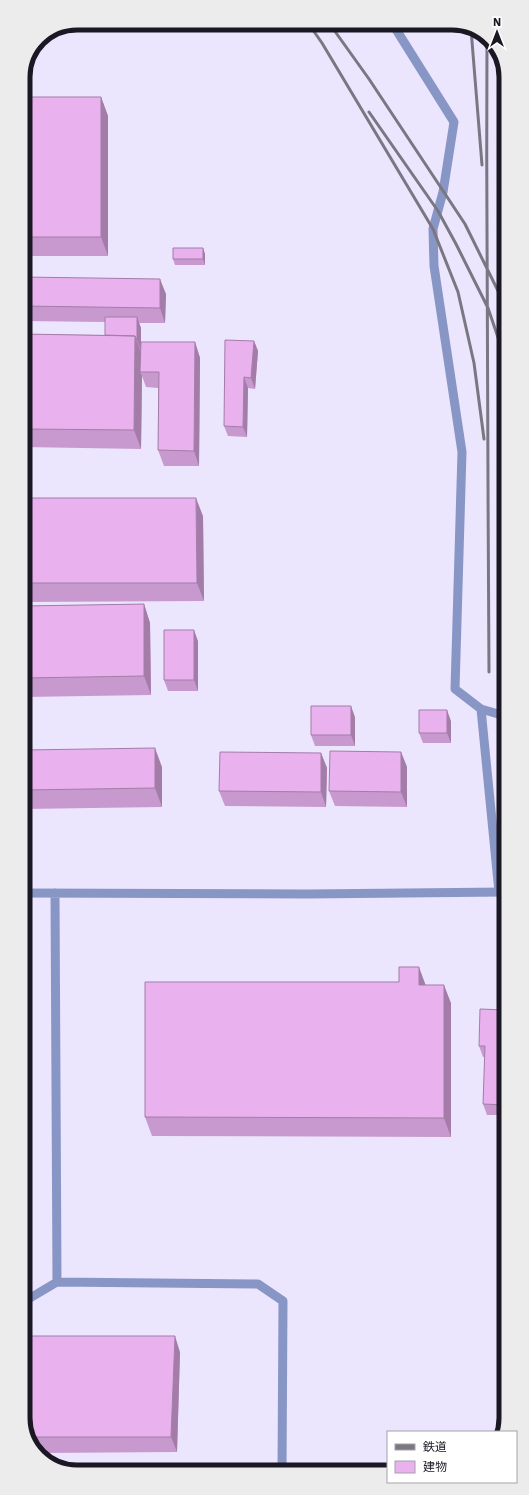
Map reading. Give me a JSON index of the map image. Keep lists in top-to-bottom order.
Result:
{
  "legend": ["鉄道", "建物"],
  "north": "top"
}
